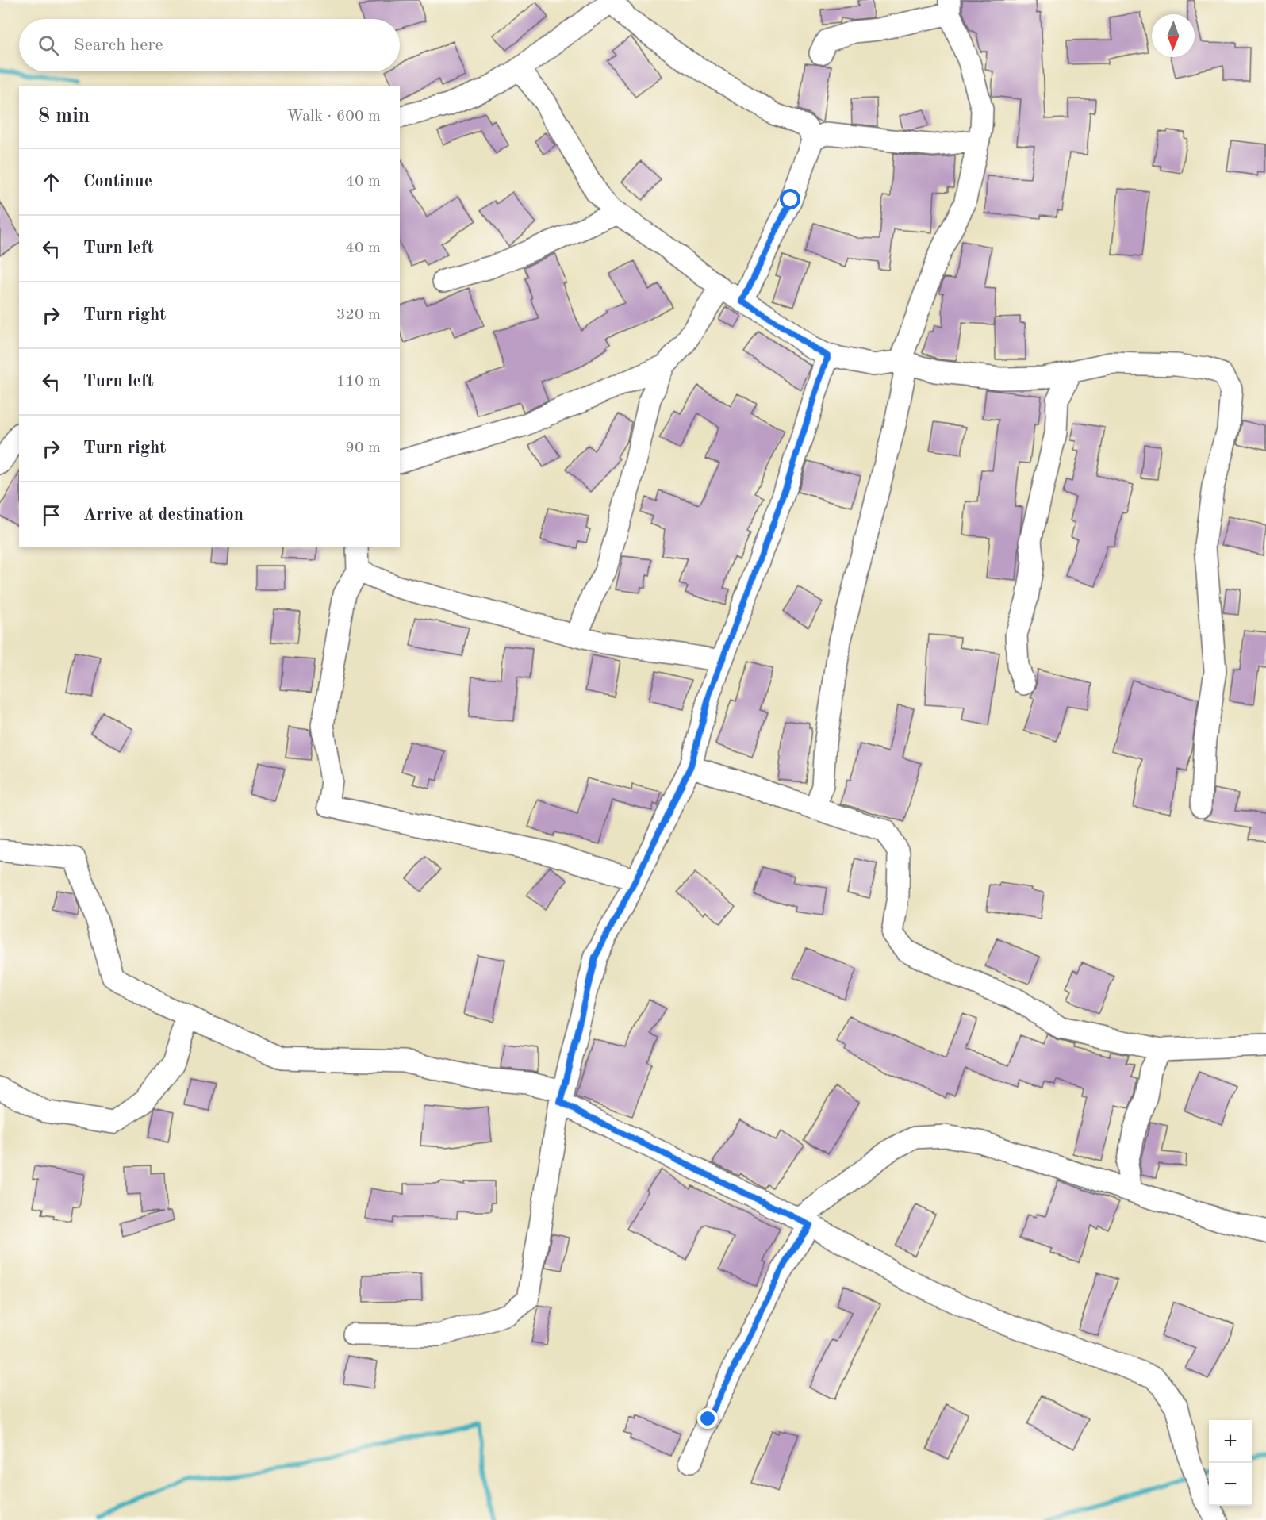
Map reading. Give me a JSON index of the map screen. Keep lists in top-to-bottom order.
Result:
{
  "north": "bottom",
  "page": {
    "search": "Search here",
    "heading": ["8 min", "Walk · 600 m"],
    "list": [
      ["Continue", "40 m"],
      ["Turn left", "40 m"],
      ["Turn right", "320 m"],
      ["Turn left", "110 m"],
      ["Turn right", "90 m"],
      "Arrive at destination"
    ],
    "map_buttons": ["+", "−"]
  }
}
